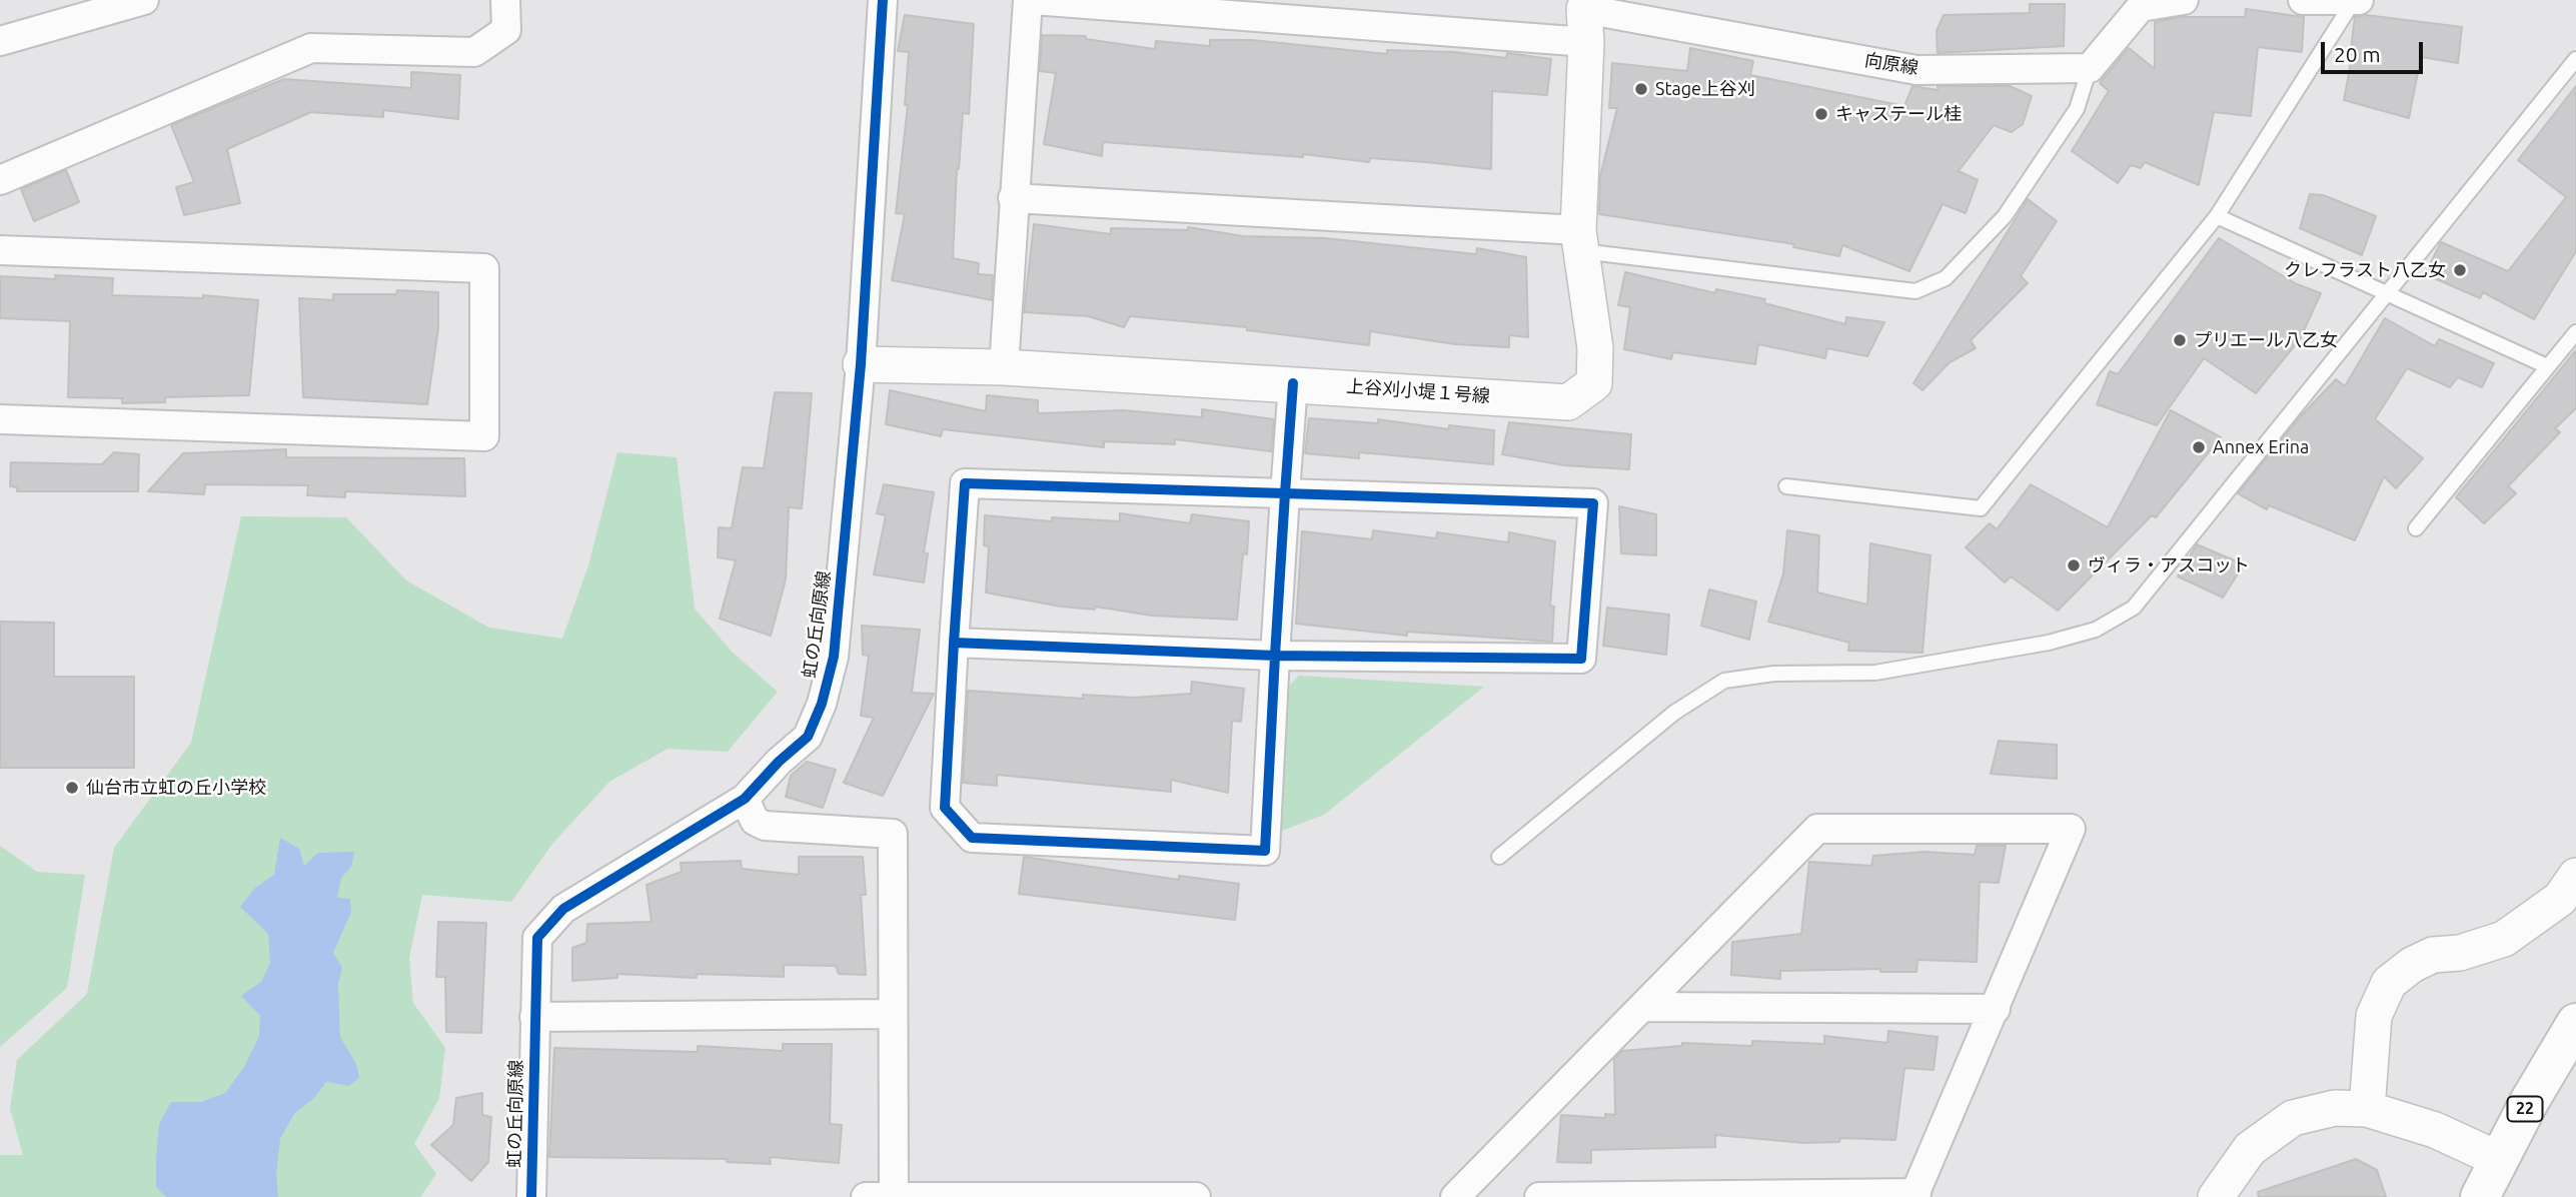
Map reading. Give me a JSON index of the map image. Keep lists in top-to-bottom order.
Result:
{
  "streets": {
    "main road": ["22"],
    "street": ["向原線", "上谷刈小堤１号線", "虹の丘向原線"]
  },
  "crossings": [
    ["向原線", "上谷刈小堤１号線"],
    ["上谷刈小堤１号線", "虹の丘向原線"]
  ],
  "places": [
    "Stage上谷刈",
    "キャステール桂",
    "クレフラスト八乙女",
    "プリエール八乙女",
    "Annex Erina",
    "ヴィラ・アスコット",
    "仙台市立虹の丘小学校"
  ],
  "scale_bar": "20 m"
}
